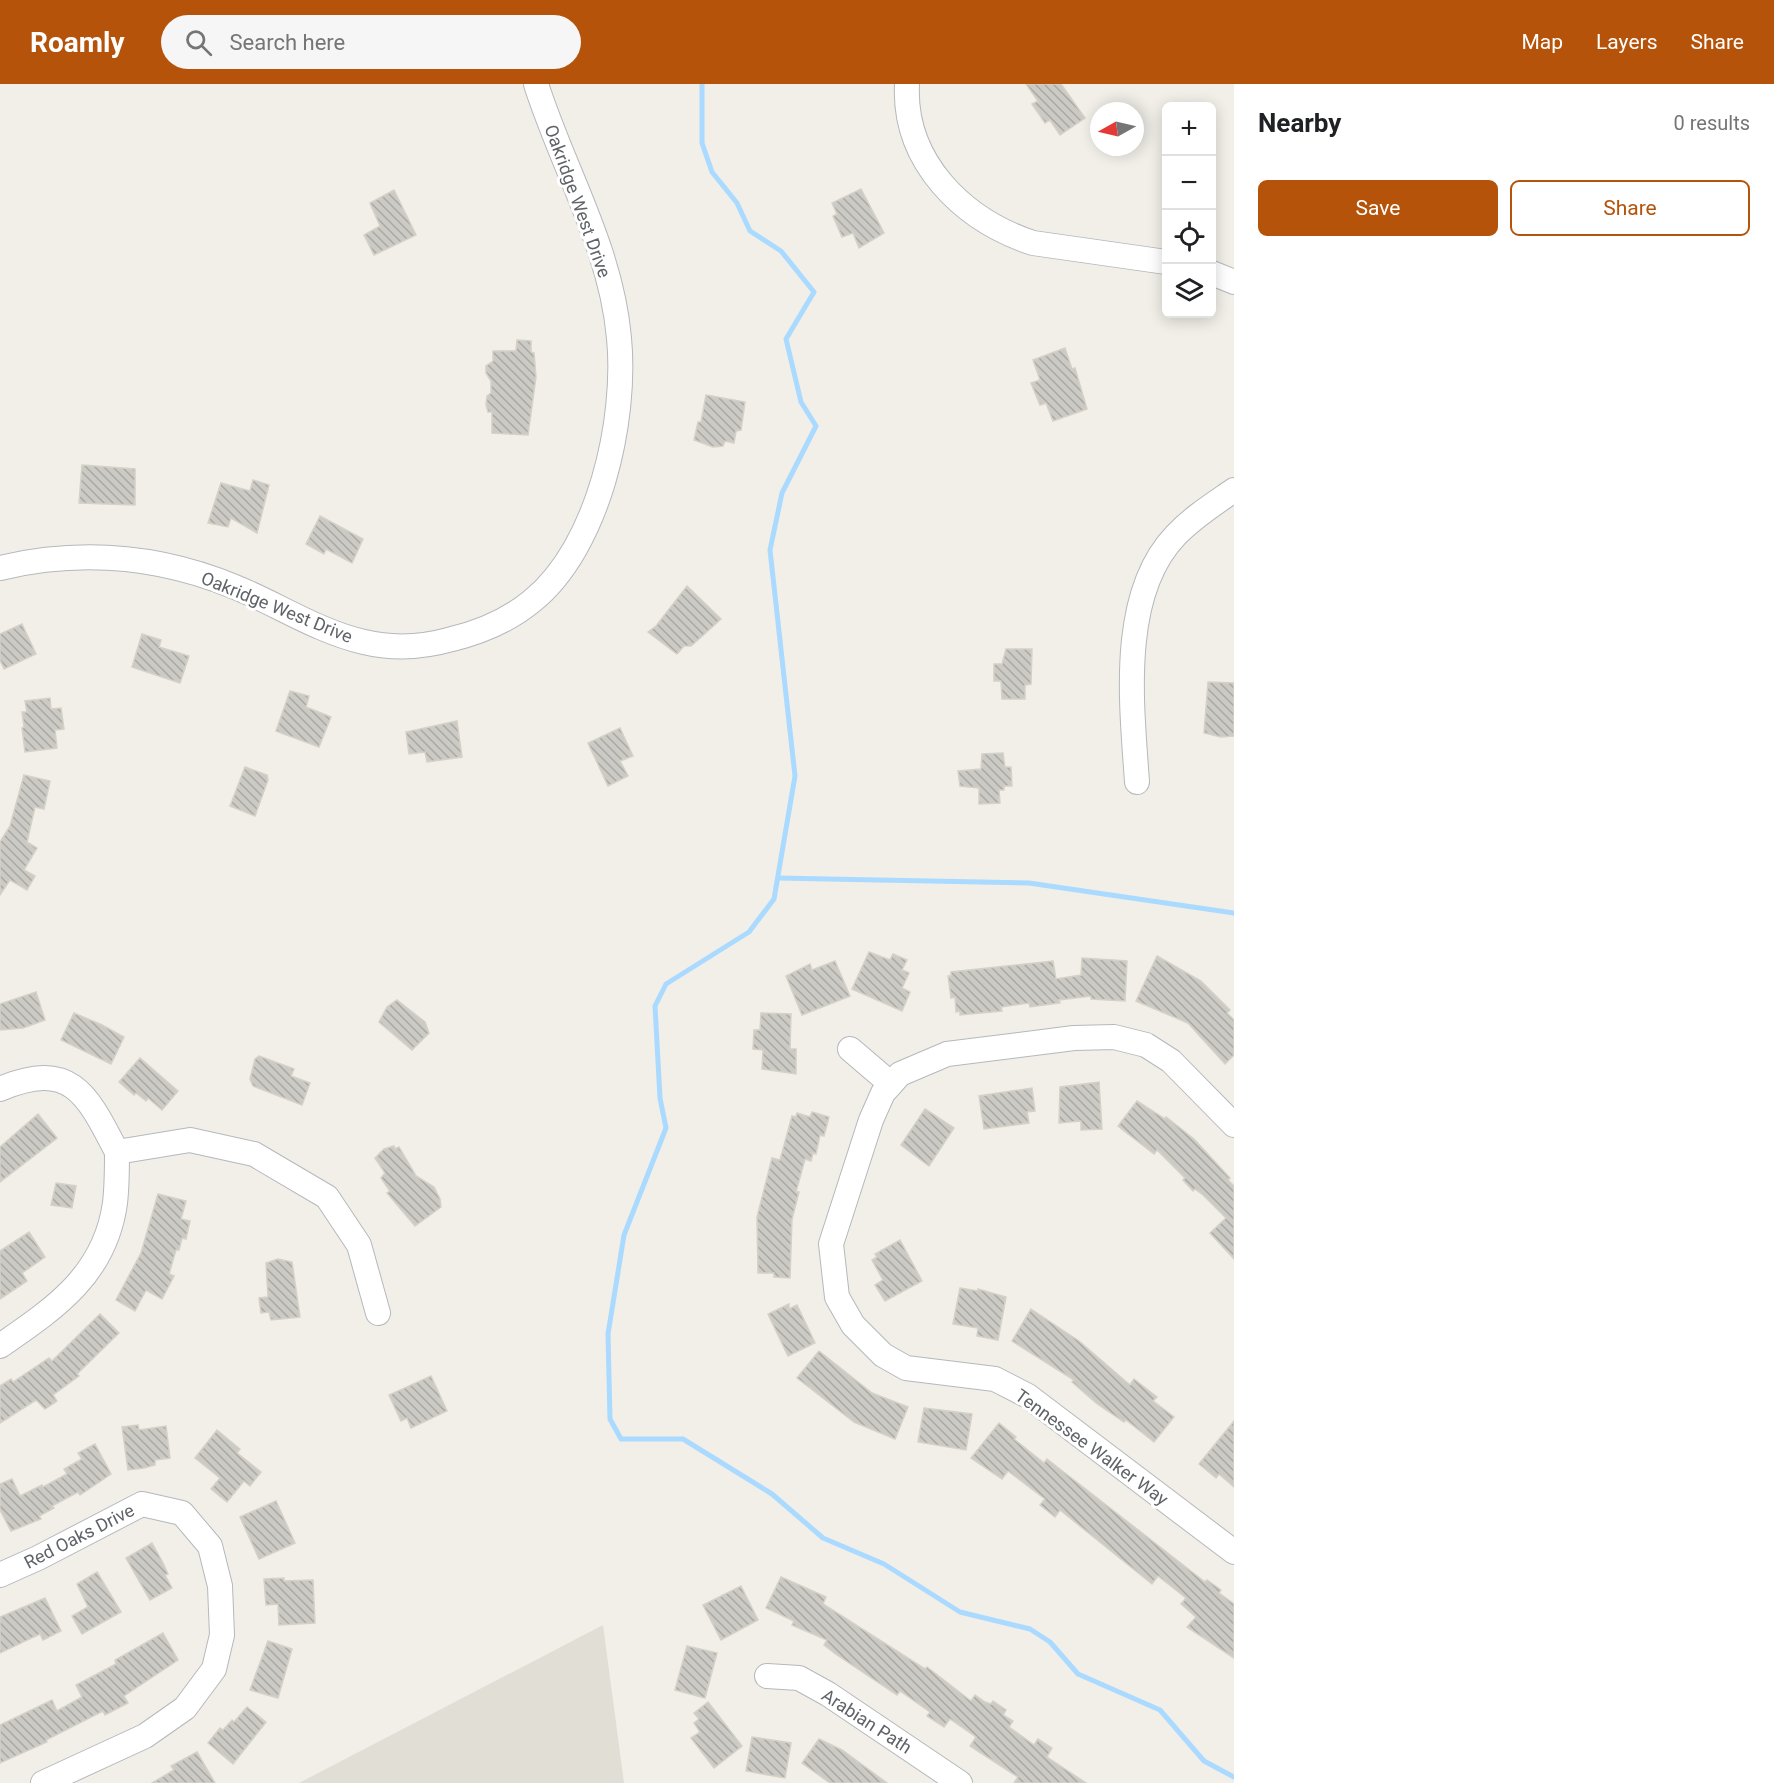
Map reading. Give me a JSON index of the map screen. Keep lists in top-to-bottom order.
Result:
{
  "streets": {
    "street": [
      "Oakridge West Drive",
      "Tennessee Walker Way",
      "Red Oaks Drive",
      "Arabian Path"
    ]
  },
  "north": "left",
  "page": {
    "header": "Roamly",
    "search": "Search here",
    "nav": ["Map", "Layers", "Share"],
    "heading": ["Nearby", "0 results"],
    "map_buttons": ["+", "−"],
    "buttons": ["Save", "Share"]
  }
}
